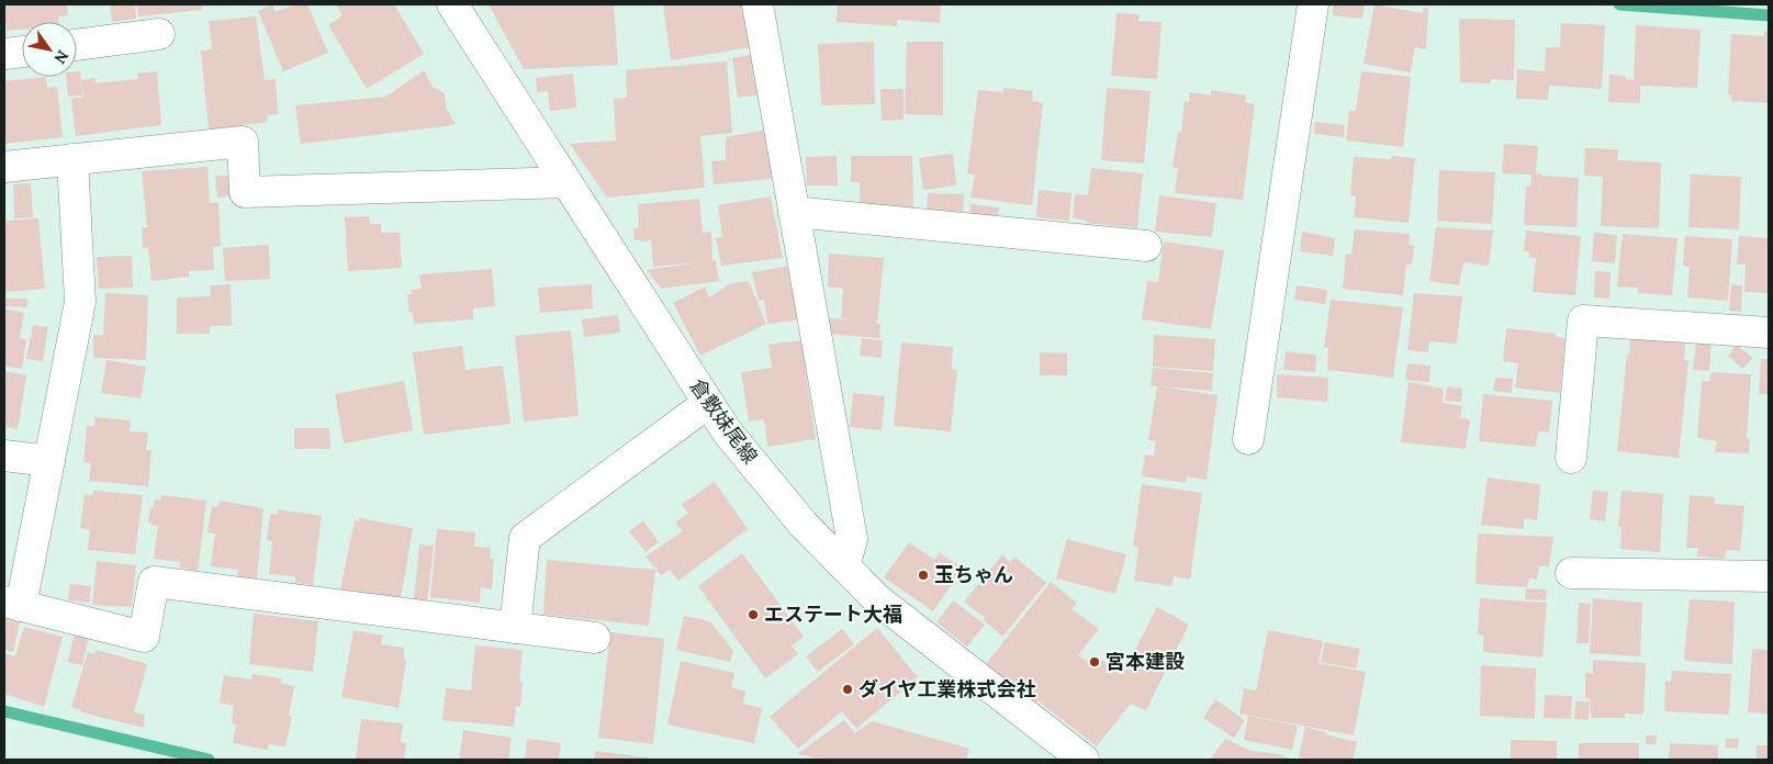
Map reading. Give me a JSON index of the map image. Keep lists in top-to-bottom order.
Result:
{
  "streets": {
    "street": ["倉敷妹尾線"]
  },
  "places": [
    "玉ちゃん",
    "エステート大福",
    "宮本建設",
    "ダイヤ工業株式会社"
  ],
  "north": "bottom right"
}
